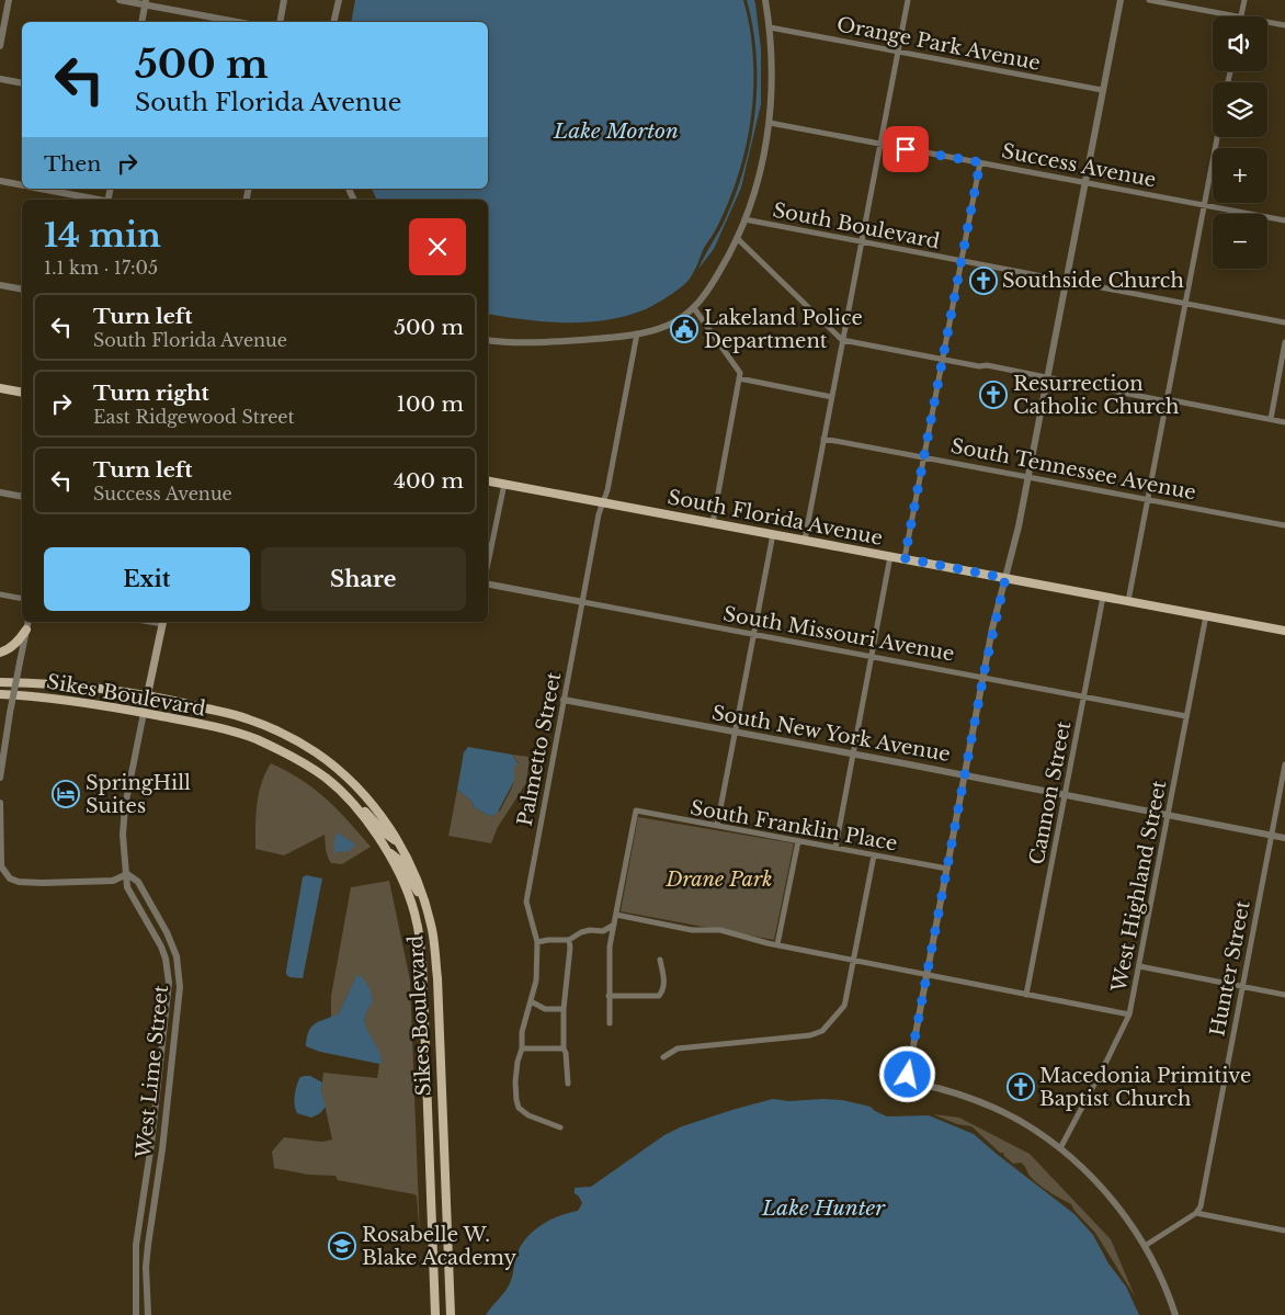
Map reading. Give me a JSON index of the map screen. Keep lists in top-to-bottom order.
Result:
{
  "streets": {
    "main road": ["South Florida Avenue", "Sikes Boulevard"],
    "street": [
      "Orange Park Avenue",
      "Success Avenue",
      "South Boulevard",
      "South Tennessee Avenue",
      "South Missouri Avenue",
      "South New York Avenue",
      "Palmetto Street",
      "Cannon Street",
      "South Franklin Place",
      "West Highland Street",
      "Hunter Street",
      "West Lime Street"
    ]
  },
  "crossings": [
    ["South Florida Avenue", "Palmetto Street"],
    ["South Florida Avenue", "Cannon Street"],
    ["South Florida Avenue", "West Highland Street"],
    ["South Missouri Avenue", "Palmetto Street"],
    ["South Missouri Avenue", "Cannon Street"],
    ["South Missouri Avenue", "West Highland Street"],
    ["South New York Avenue", "Palmetto Street"],
    ["South New York Avenue", "Cannon Street"],
    ["South New York Avenue", "West Highland Street"],
    ["South New York Avenue", "Hunter Street"]
  ],
  "water": ["Lake Morton", "Lake Hunter"],
  "parks": ["Drane Park"],
  "places": {
    "church": ["Southside Church", "Resurrection Catholic Church", "Macedonia Primitive Baptist Church"],
    "public building": ["Lakeland Police Department"],
    "hotel": ["SpringHill Suites"],
    "school or university": ["Rosabelle W. Blake Academy"]
  },
  "page": {
    "map_buttons": ["+", "−"],
    "turn": ["500 m", "South Florida Avenue"],
    "then": "Then",
    "heading": ["14 min", "1.1 km · 17:05"],
    "list": [
      {
        "name": "Turn left",
        "note": "South Florida Avenue",
        "value": "500 m"
      },
      {
        "name": "Turn right",
        "note": "East Ridgewood Street",
        "value": "100 m"
      },
      {
        "name": "Turn left",
        "note": "Success Avenue",
        "value": "400 m"
      }
    ],
    "buttons": ["Exit", "Share"]
  }
}
